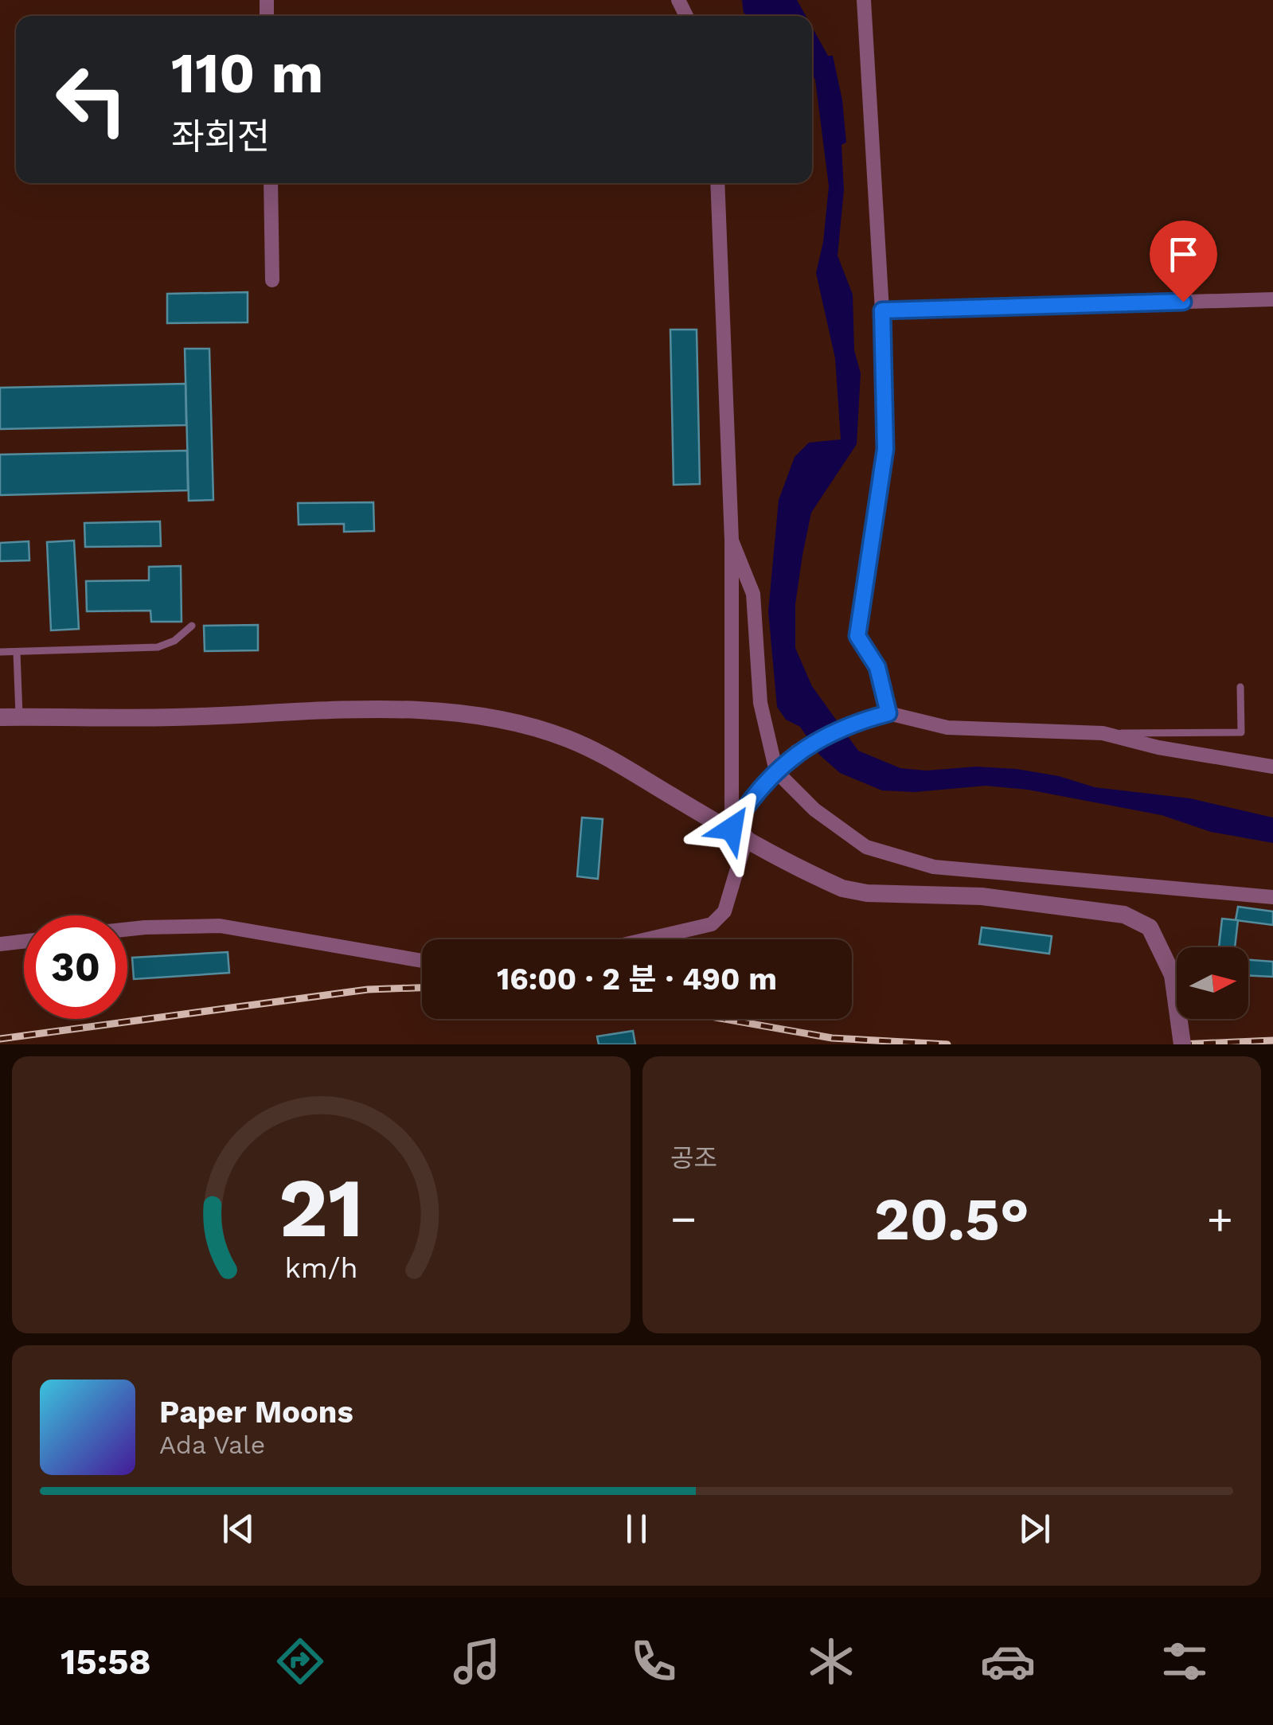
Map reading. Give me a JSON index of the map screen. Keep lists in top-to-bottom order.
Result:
{
  "north": "right",
  "page": {
    "turn": ["110 m", "좌회전"],
    "limit": "30",
    "trip": "16:00 · 2 분 · 490 m",
    "tile": "공조",
    "heat": ["−", "20.5°", "+"],
    "song": ["Paper Moons", "Ada Vale"],
    "tabs": "15:58",
    "gauge": ["21", "km/h"]
  }
}
